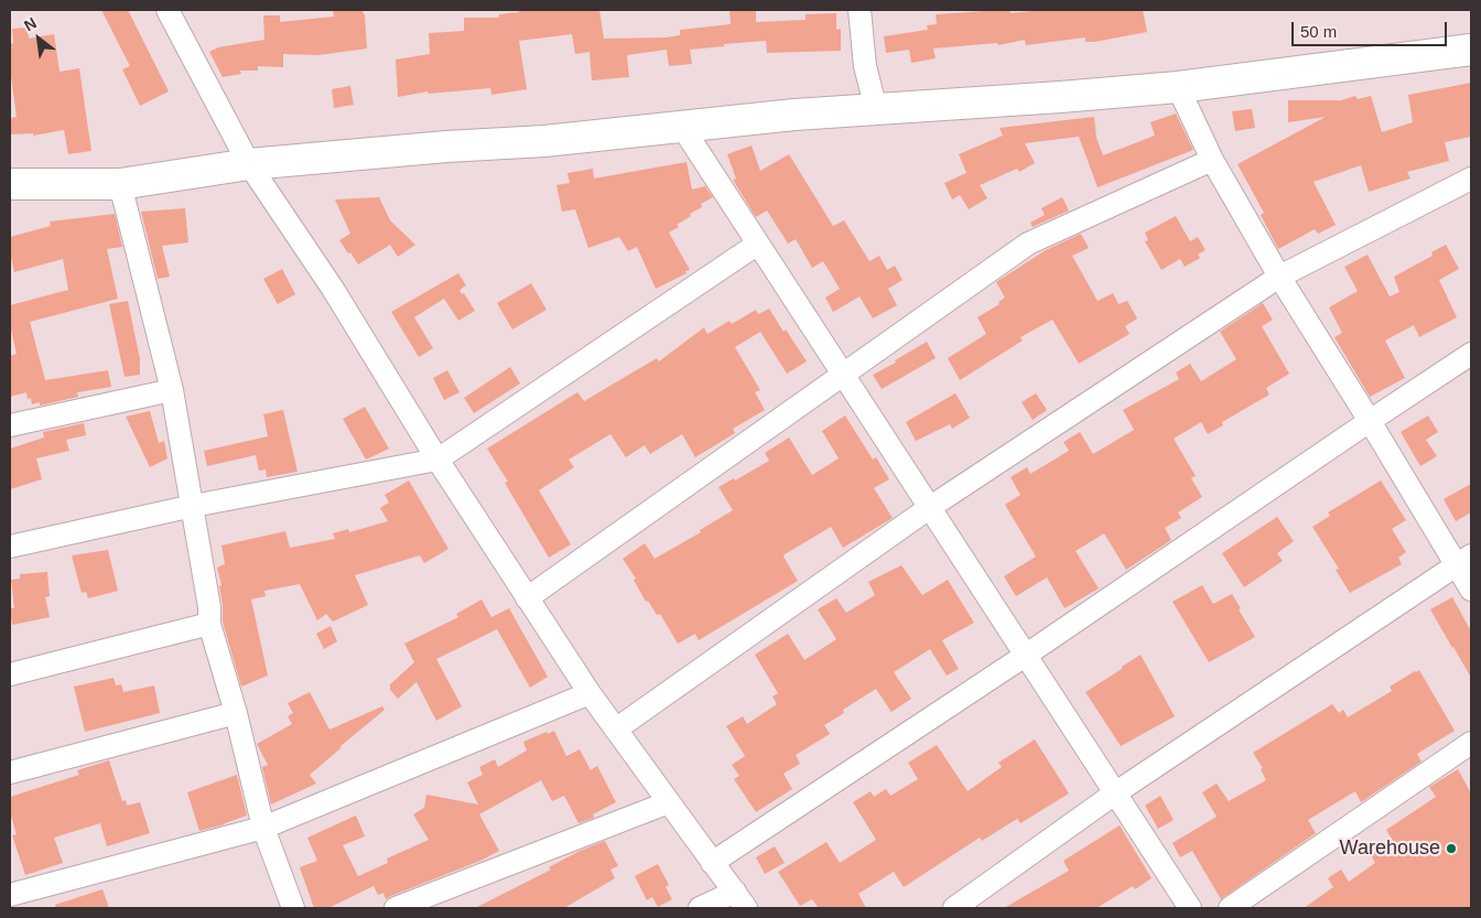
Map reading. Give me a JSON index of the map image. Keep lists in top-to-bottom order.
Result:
{
  "places": ["Warehouse"],
  "scale_bar": "50 m",
  "north": "top left"
}
